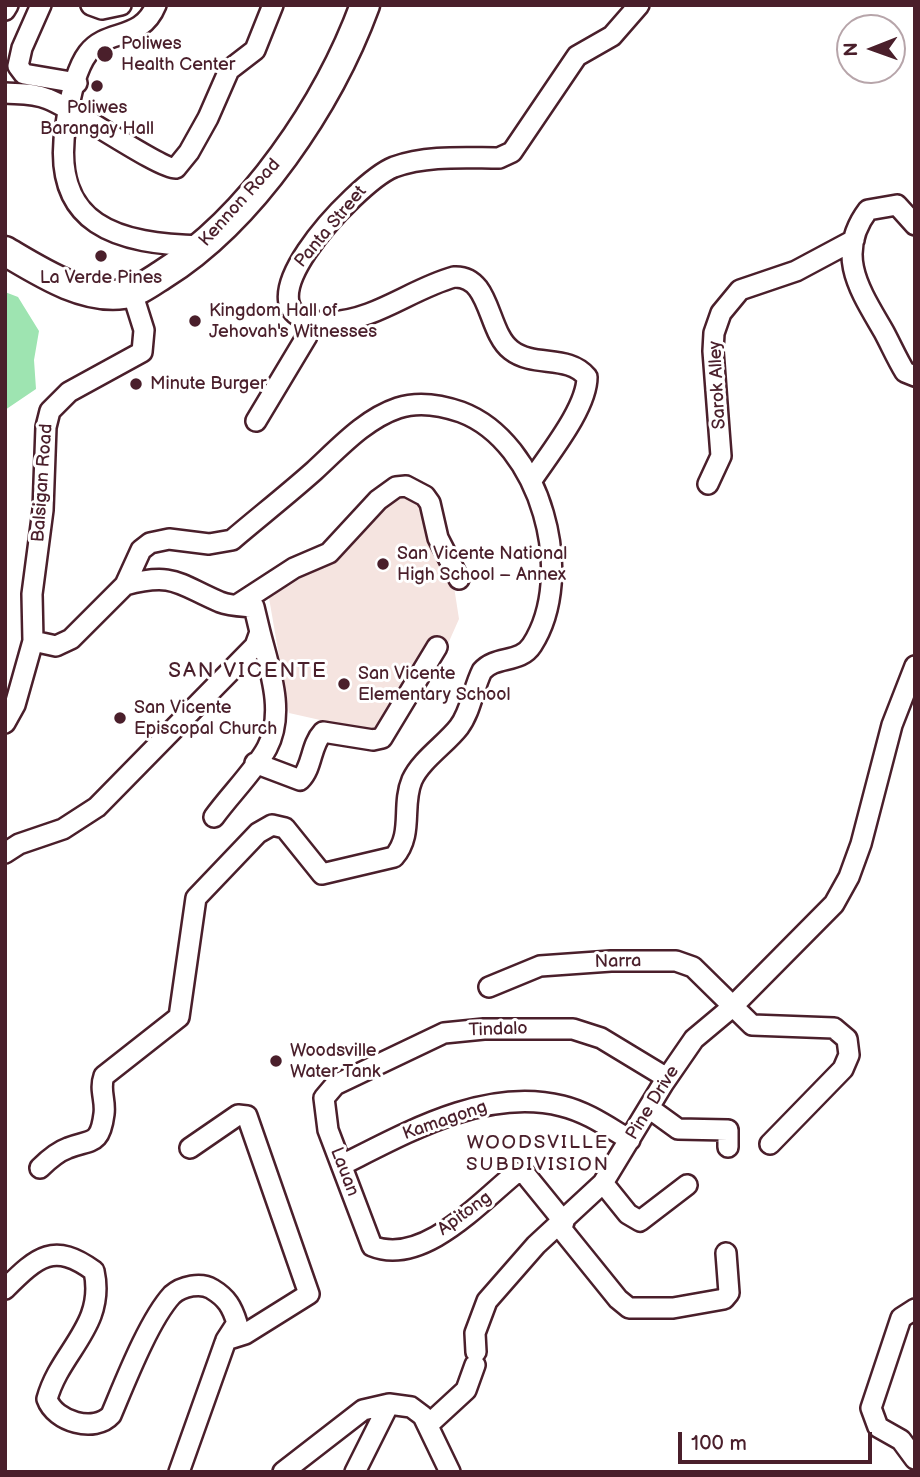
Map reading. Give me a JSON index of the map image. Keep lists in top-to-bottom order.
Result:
{
  "streets": {
    "highway": ["Kennon Road"],
    "street": [
      "Panta Street",
      "Sarok Alley",
      "Balsigan Road",
      "Narra",
      "Tindalo",
      "Pine Drive",
      "Kamagong",
      "Lauan",
      "Apitong"
    ]
  },
  "crossings": [
    ["Kennon Road", "Balsigan Road"],
    ["Narra", "Pine Drive"],
    ["Tindalo", "Pine Drive"],
    ["Tindalo", "Lauan"],
    ["Pine Drive", "Kamagong"],
    ["Pine Drive", "Apitong"],
    ["Kamagong", "Lauan"],
    ["Lauan", "Apitong"]
  ],
  "districts": ["SAN VICENTE", "WOODSVILLE SUBDIVISION"],
  "places": [
    "Poliwes Health Center",
    "Poliwes Barangay Hall",
    "La Verde Pines",
    "Kingdom Hall of Jehovah's Witnesses",
    "Minute Burger",
    "San Vicente National High School – Annex",
    "San Vicente Elementary School",
    "San Vicente Episcopal Church",
    "Woodsville Water Tank"
  ],
  "scale_bar": "100 m",
  "north": "left"
}
